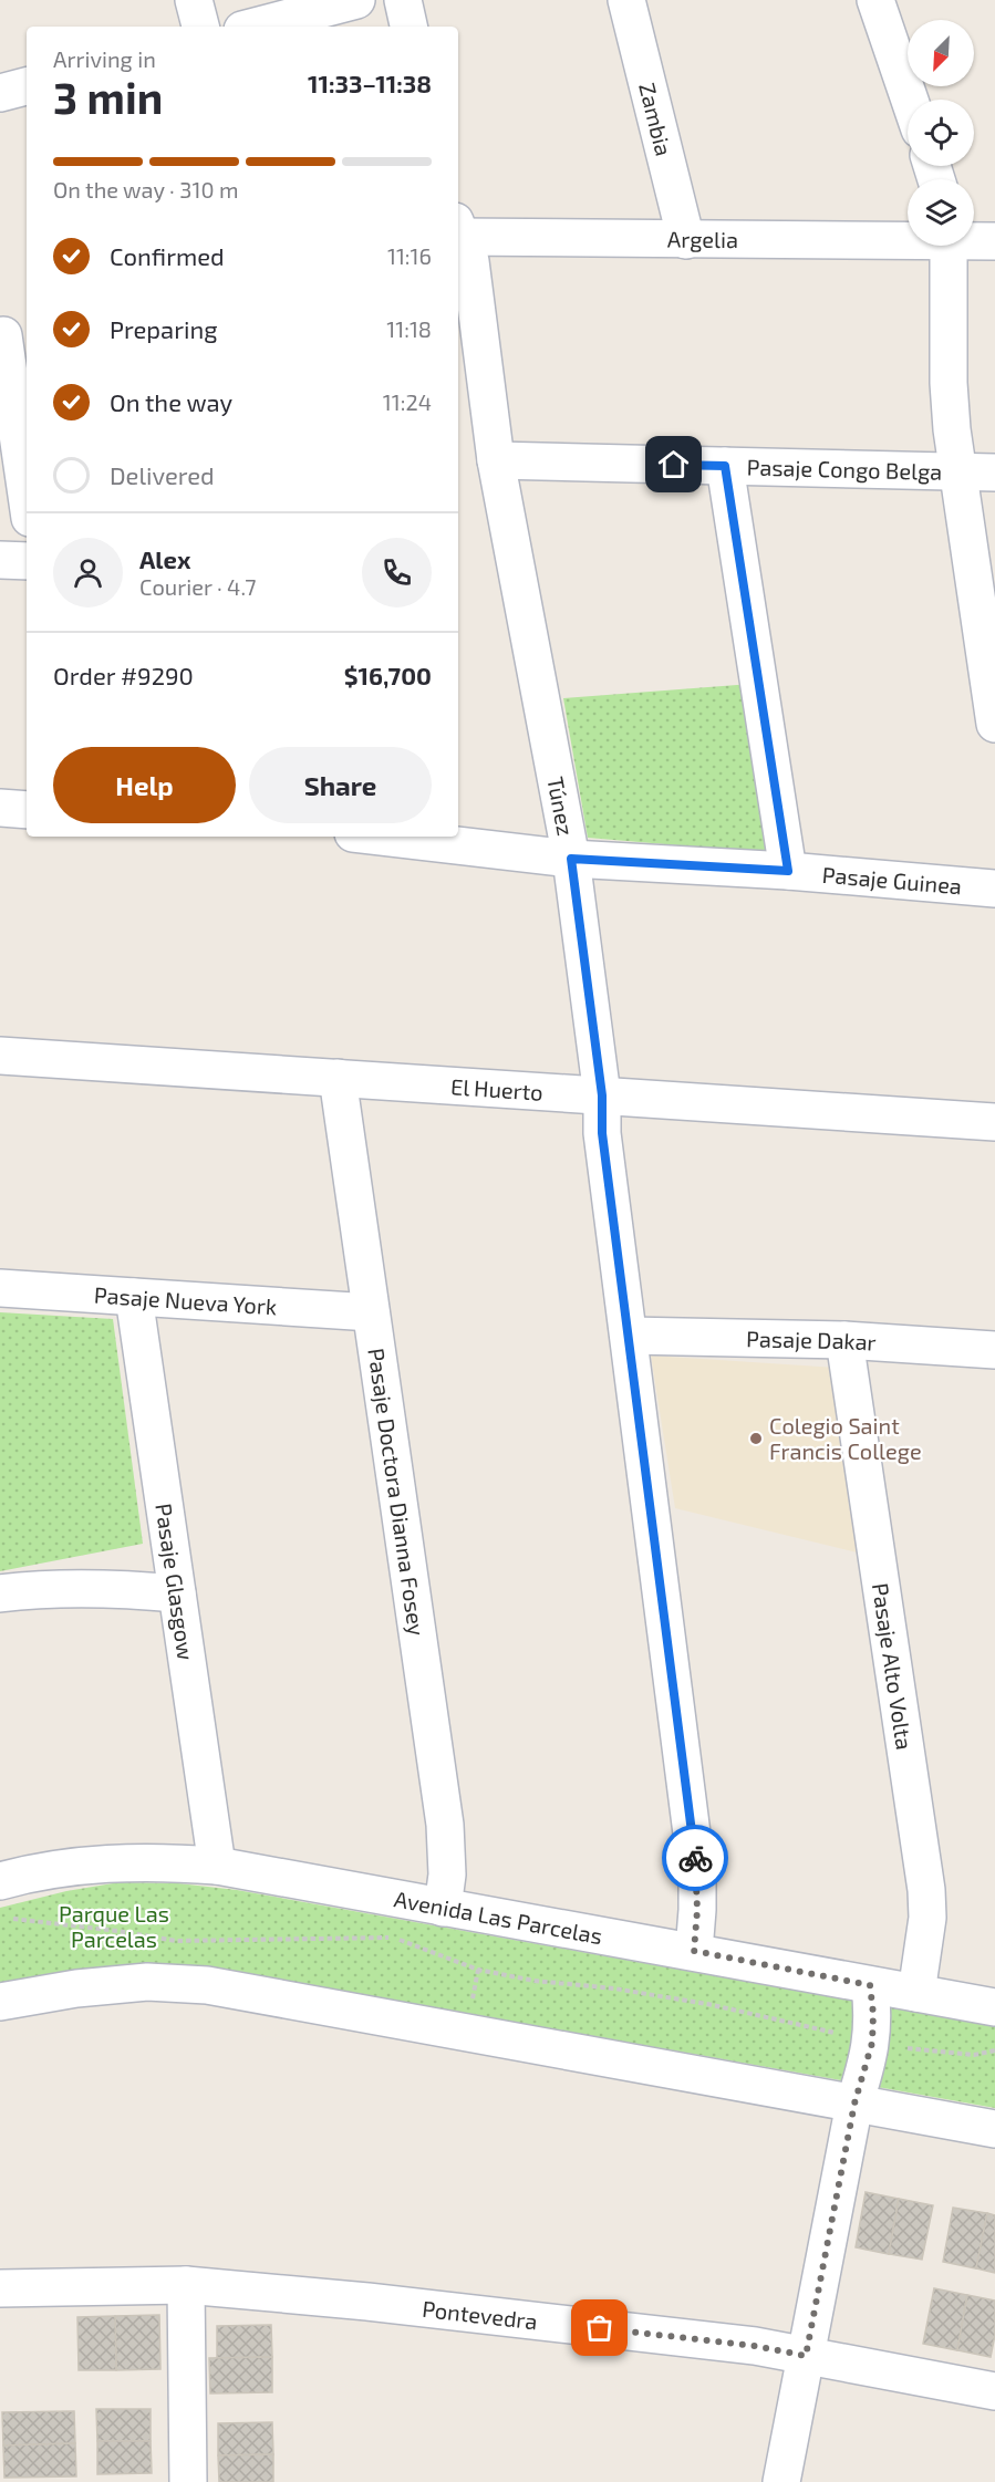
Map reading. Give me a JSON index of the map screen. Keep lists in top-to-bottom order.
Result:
{
  "streets": {
    "street": [
      "Zambia",
      "Argelia",
      "Pasaje Congo Belga",
      "Túnez",
      "Pasaje Guinea",
      "El Huerto",
      "Pasaje Nueva York",
      "Pasaje Dakar",
      "Pasaje Doctora Dianna Fosey",
      "Pasaje Glasgow",
      "Pasaje Alto Volta",
      "Avenida Las Parcelas",
      "Pontevedra"
    ]
  },
  "crossings": [
    ["Zambia", "Argelia"],
    ["Pasaje Congo Belga", "Túnez"],
    ["Túnez", "Pasaje Guinea"],
    ["Túnez", "El Huerto"],
    ["Túnez", "Pasaje Dakar"],
    ["Túnez", "Avenida Las Parcelas"],
    ["El Huerto", "Pasaje Doctora Dianna Fosey"],
    ["Pasaje Nueva York", "Pasaje Doctora Dianna Fosey"],
    ["Pasaje Nueva York", "Pasaje Glasgow"],
    ["Pasaje Dakar", "Pasaje Alto Volta"],
    ["Pasaje Doctora Dianna Fosey", "Avenida Las Parcelas"],
    ["Pasaje Glasgow", "Avenida Las Parcelas"],
    ["Pasaje Alto Volta", "Avenida Las Parcelas"]
  ],
  "parks": ["Parque Las Parcelas"],
  "places": ["Colegio Saint Francis College"],
  "north": "bottom left",
  "page": {
    "heading": ["3 min", "Arriving in", "11:33–11:38"],
    "panel": [
      "Alex",
      "Courier · 4.7",
      "Order #9290",
      "$16,700"
    ],
    "bar": "On the way · 310 m",
    "list": [
      ["Confirmed", "11:16"],
      ["Preparing", "11:18"],
      ["On the way", "11:24"],
      "Delivered"
    ],
    "buttons": ["Help", "Share"]
  }
}
